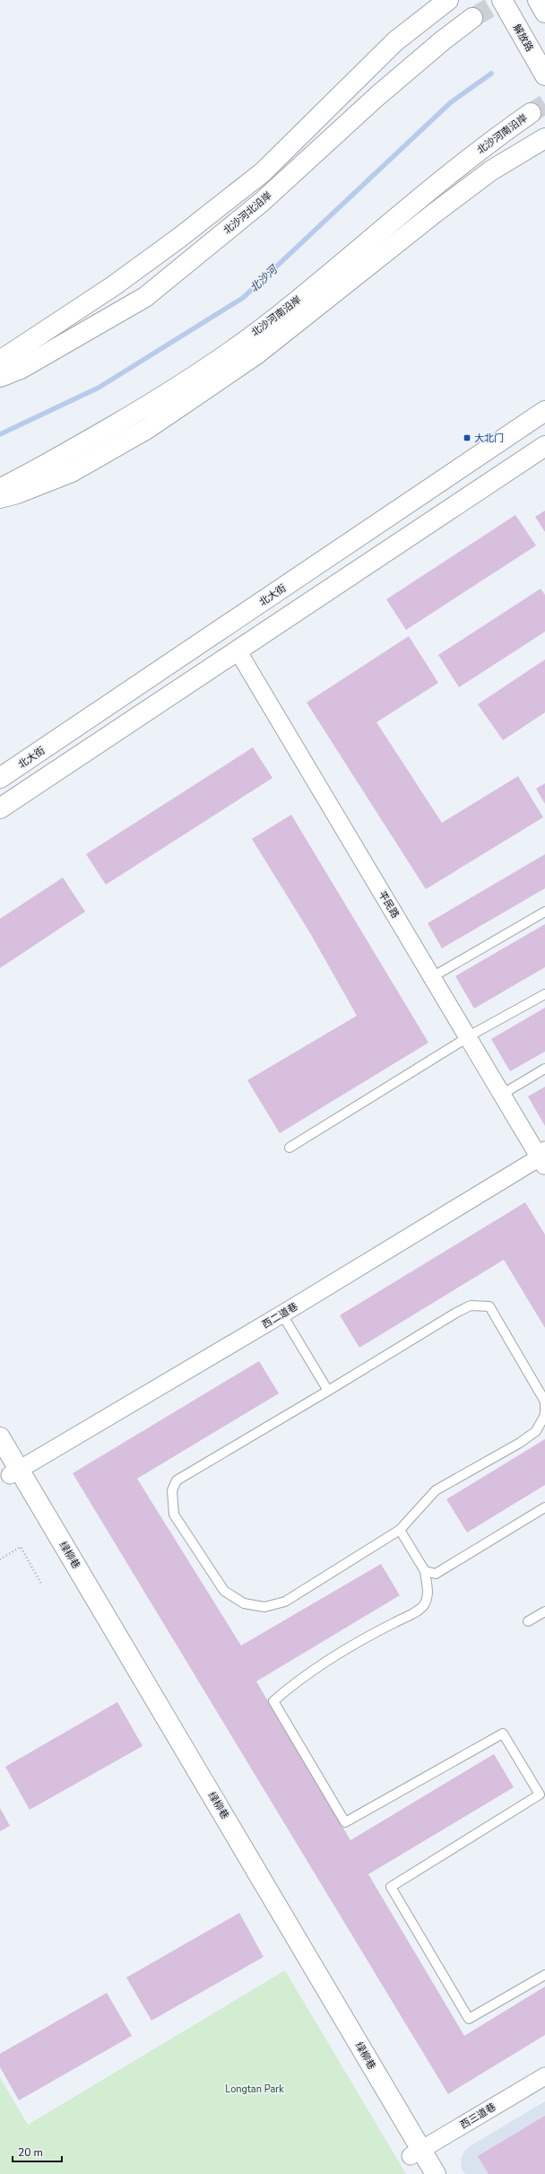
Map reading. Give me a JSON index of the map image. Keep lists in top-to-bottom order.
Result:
{
  "streets": {
    "street": [
      "解放路",
      "北沙河南沿岸",
      "北沙河北沿岸",
      "北大街",
      "平民路",
      "西二道巷",
      "绿柳巷",
      "西三道巷"
    ]
  },
  "crossings": [
    ["平民路", "西二道巷"],
    ["西二道巷", "绿柳巷"],
    ["绿柳巷", "西三道巷"]
  ],
  "water": ["北沙河"],
  "parks": ["Longtan Park"],
  "places": {
    "transit": ["大北门"]
  },
  "scale_bar": "20 m"
}
